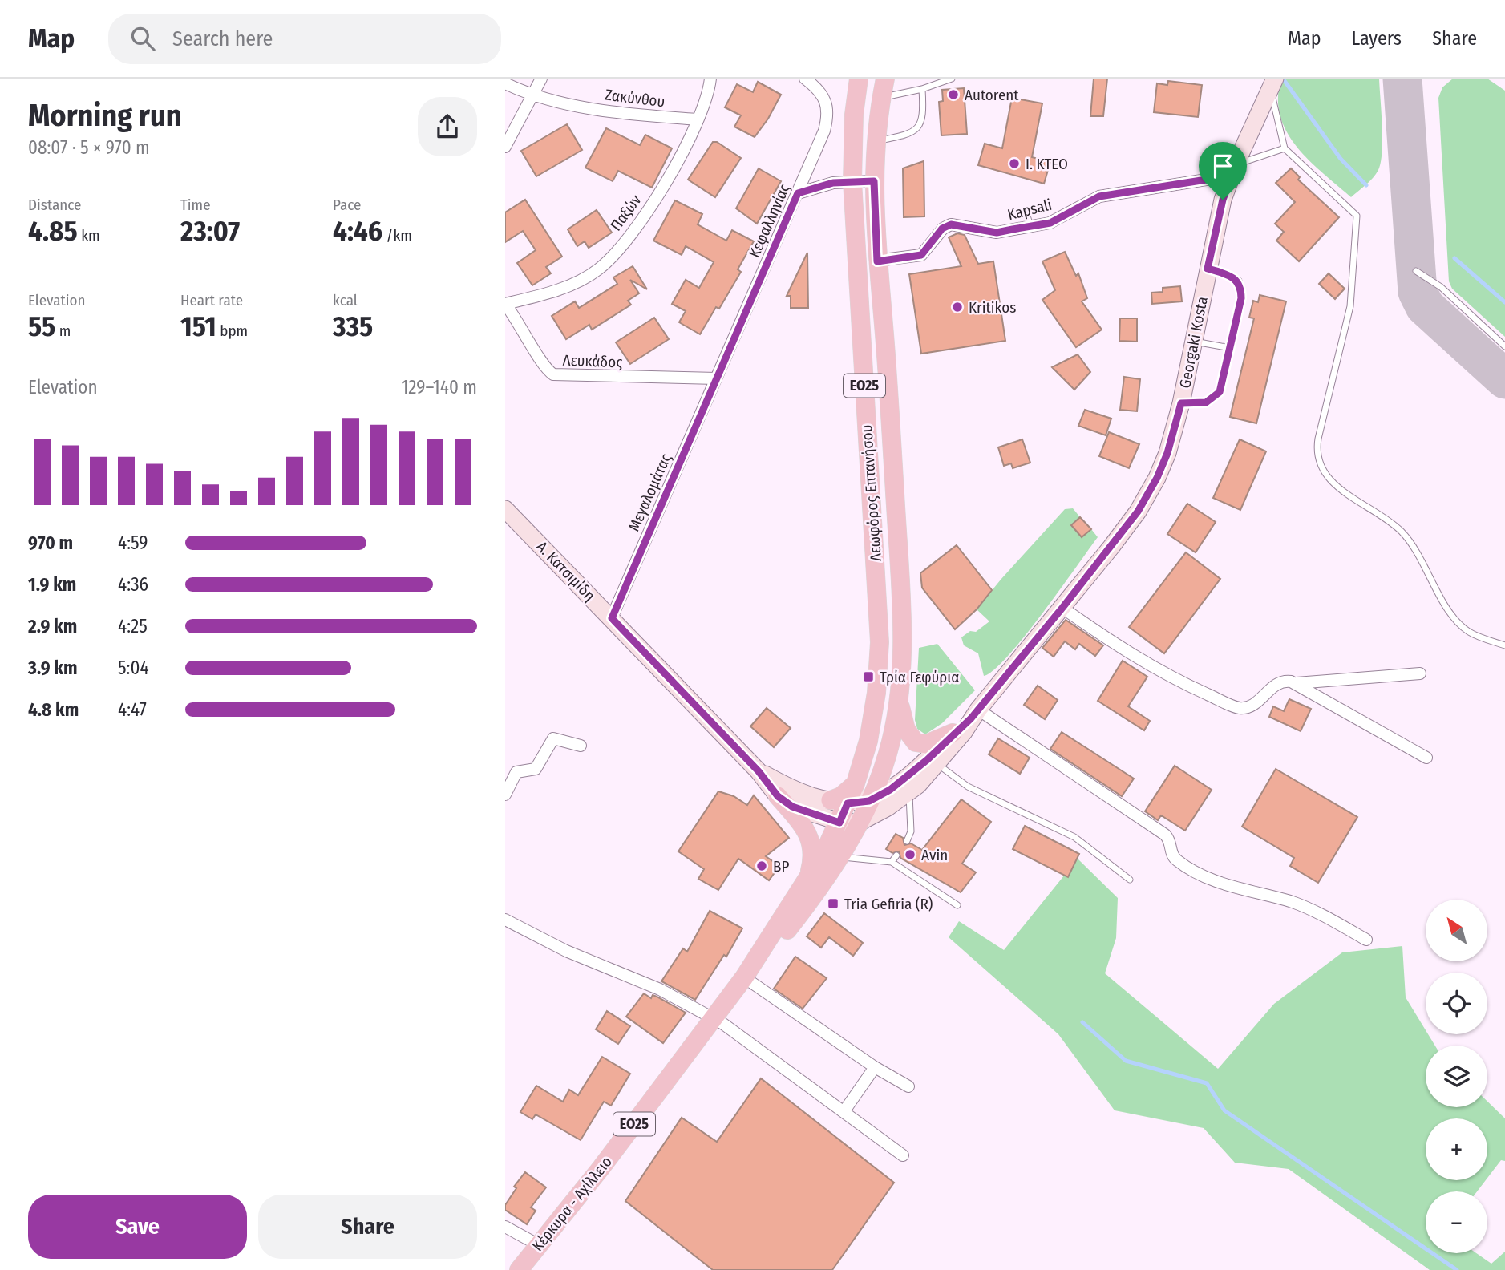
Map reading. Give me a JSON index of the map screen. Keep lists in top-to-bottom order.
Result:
{
  "streets": {
    "main road": [
      "Georgaki Kosta",
      "ΕΟ25",
      "Λεωφόρος Επτανήσου",
      "Α. Κατσιμίδη",
      "Κέρκυρα - Αχίλλειο"
    ],
    "street": [
      "Ζακύνθου",
      "Kapsali",
      "Παξών",
      "Κεφαλληνίας",
      "Λευκάδος",
      "Μεγαλομάτας"
    ]
  },
  "crossings": [
    ["Ζακύνθου", "Παξών"],
    ["Kapsali", "Georgaki Kosta"],
    ["Kapsali", "Λεωφόρος Επτανήσου"],
    ["Παξών", "Λευκάδος"],
    ["Κεφαλληνίας", "Λευκάδος"],
    ["Κεφαλληνίας", "Μεγαλομάτας"],
    ["Georgaki Kosta", "Λεωφόρος Επτανήσου"],
    ["Georgaki Kosta", "Α. Κατσιμίδη"],
    ["Georgaki Kosta", "Κέρκυρα - Αχίλλειο"],
    ["Λευκάδος", "Μεγαλομάτας"],
    ["Μεγαλομάτας", "Α. Κατσιμίδη"],
    ["Λεωφόρος Επτανήσου", "Α. Κατσιμίδη"],
    ["Λεωφόρος Επτανήσου", "Κέρκυρα - Αχίλλειο"],
    ["Α. Κατσιμίδη", "Κέρκυρα - Αχίλλειο"]
  ],
  "places": {
    "other": [
      "Autorent",
      "Ι. ΚΤΕΟ",
      "Kritikos",
      "Avin",
      "BP"
    ],
    "transit": ["Τρία Γεφύρια", "Tria Gefiria (R)"]
  },
  "north": "top left",
  "page": {
    "header": "Map",
    "search": "Search here",
    "nav": ["Map", "Layers", "Share"],
    "heading": ["Morning run", "08:07 · 5 × 970 m"],
    "stats": [
      ["Distance", "4.85 km"],
      ["Time", "23:07"],
      ["Pace", "4:46 /km"],
      ["Elevation", "55 m"],
      ["Heart rate", "151 bpm"],
      ["kcal", "335"]
    ],
    "chart": ["Elevation", "129–140 m"],
    "list": [
      {
        "name": "970 m",
        "note": "4:59"
      },
      {
        "name": "1.9 km",
        "note": "4:36"
      },
      {
        "name": "2.9 km",
        "note": "4:25"
      },
      {
        "name": "3.9 km",
        "note": "5:04"
      },
      {
        "name": "4.8 km",
        "note": "4:47"
      }
    ],
    "map_buttons": ["+", "−"],
    "buttons": ["Save", "Share"]
  }
}
